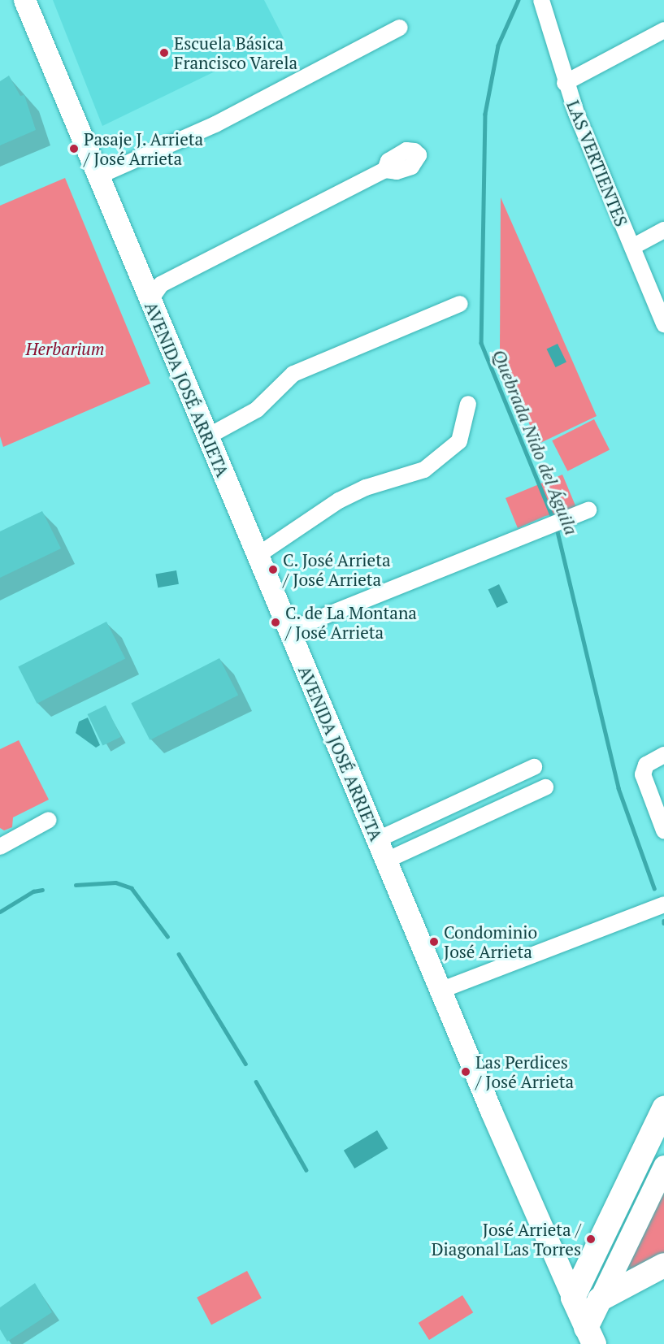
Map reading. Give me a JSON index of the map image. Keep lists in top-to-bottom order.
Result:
{
  "streets": {
    "main road": ["AVENIDA JOSÉ ARRIETA"],
    "street": ["LAS VERTIENTES"]
  },
  "water": ["Quebrada Nido del Águila"],
  "parks": ["Herbarium"],
  "places": [
    "Escuela Básica Francisco Varela",
    "Pasaje J. Arrieta / José Arrieta",
    "C. José Arrieta / José Arrieta",
    "C. de La Montana / José Arrieta",
    "Condominio José Arrieta",
    "Las Perdices / José Arrieta",
    "José Arrieta / Diagonal Las Torres"
  ]
}
